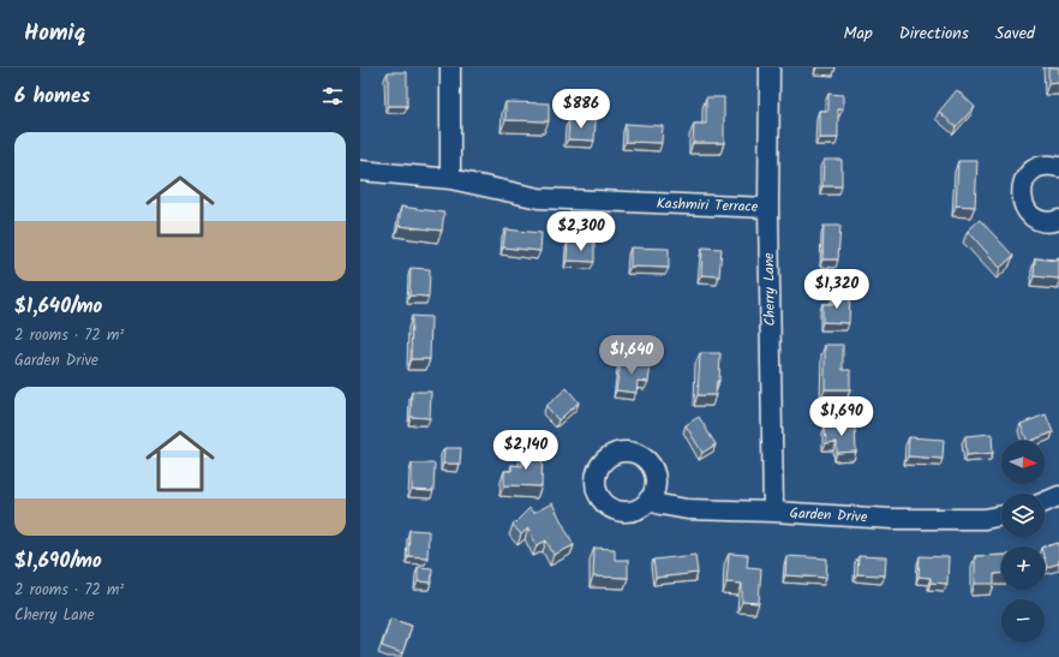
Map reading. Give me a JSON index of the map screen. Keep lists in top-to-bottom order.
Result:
{
  "streets": {
    "street": ["Kashmiri Terrace", "Cherry Lane", "Garden Drive"]
  },
  "crossings": [
    ["Kashmiri Terrace", "Cherry Lane"],
    ["Cherry Lane", "Garden Drive"]
  ],
  "north": "right",
  "page": {
    "header": "Homiq",
    "nav": ["Map", "Directions", "Saved"],
    "heading": "6 homes",
    "price": [
      "$886",
      "$2,300",
      "$1,320",
      "$1,640",
      "$1,690",
      "$2,140"
    ],
    "list": [
      {
        "name": "$1,640/mo",
        "note": "2 rooms · 72 m² · Garden Drive"
      },
      {
        "name": "$1,690/mo",
        "note": "2 rooms · 72 m² · Cherry Lane"
      }
    ],
    "map_buttons": ["+", "−"]
  }
}
